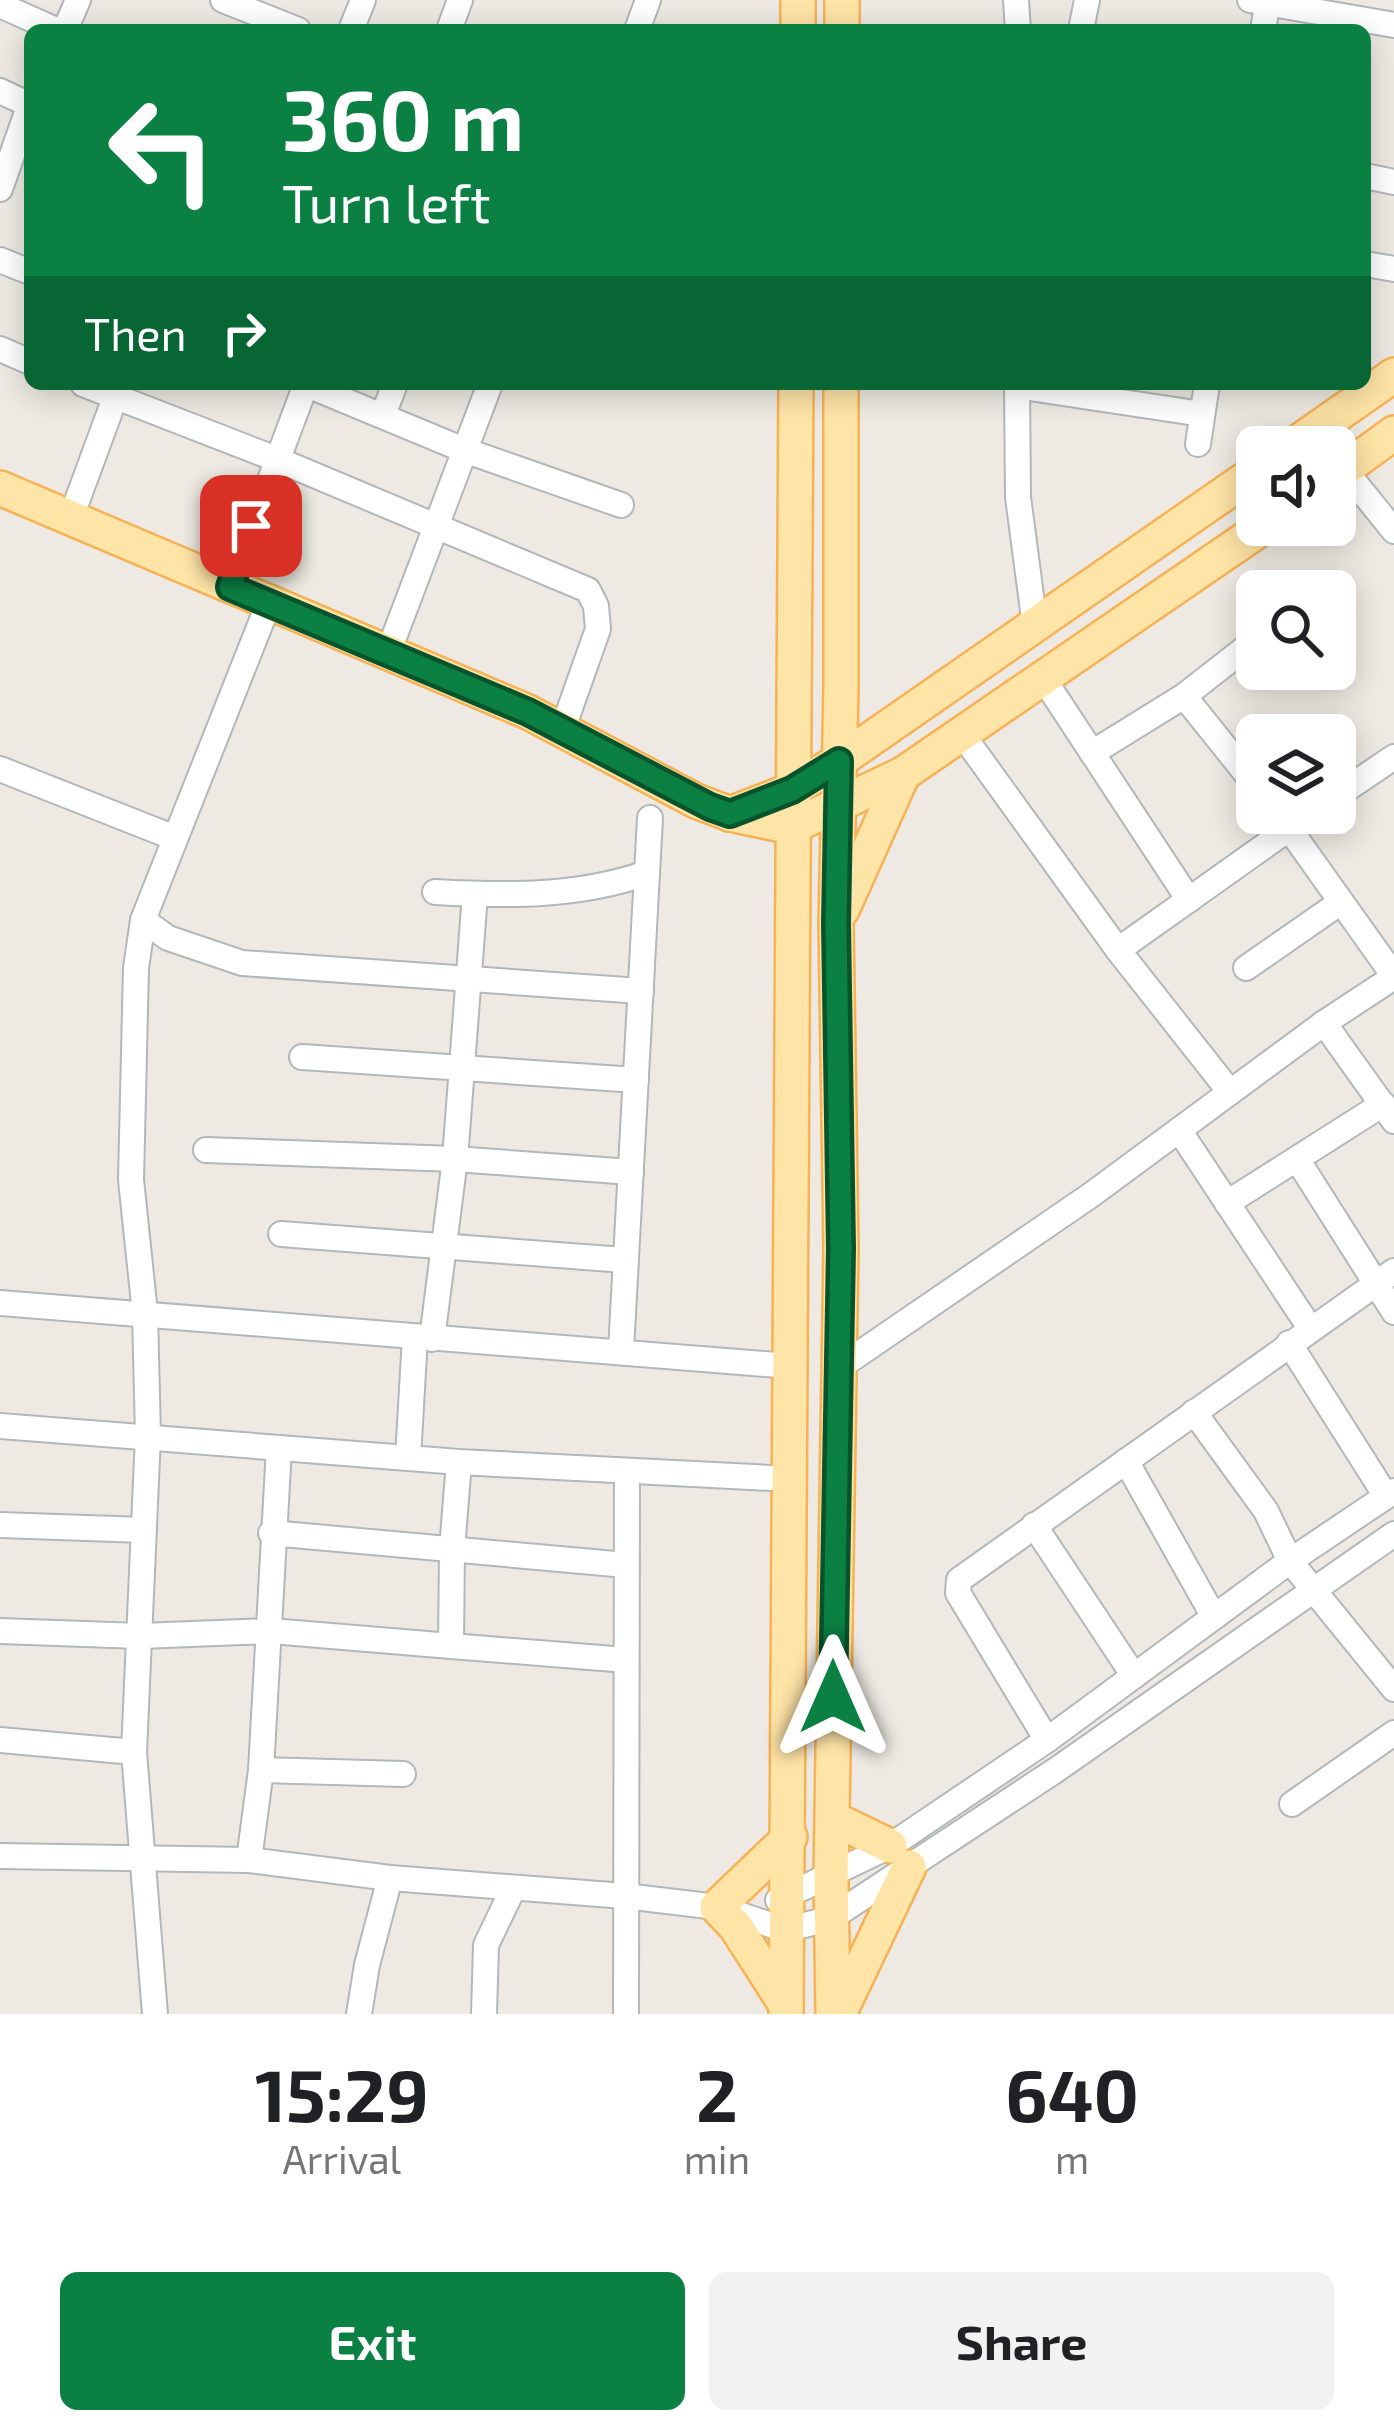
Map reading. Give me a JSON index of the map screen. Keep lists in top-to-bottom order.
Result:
{
  "page": {
    "turn": ["360 m", "Turn left"],
    "then": "Then",
    "eta": [
      "15:29",
      "Arrival",
      "2",
      "min",
      "640",
      "m"
    ],
    "buttons": ["Exit", "Share"]
  }
}
